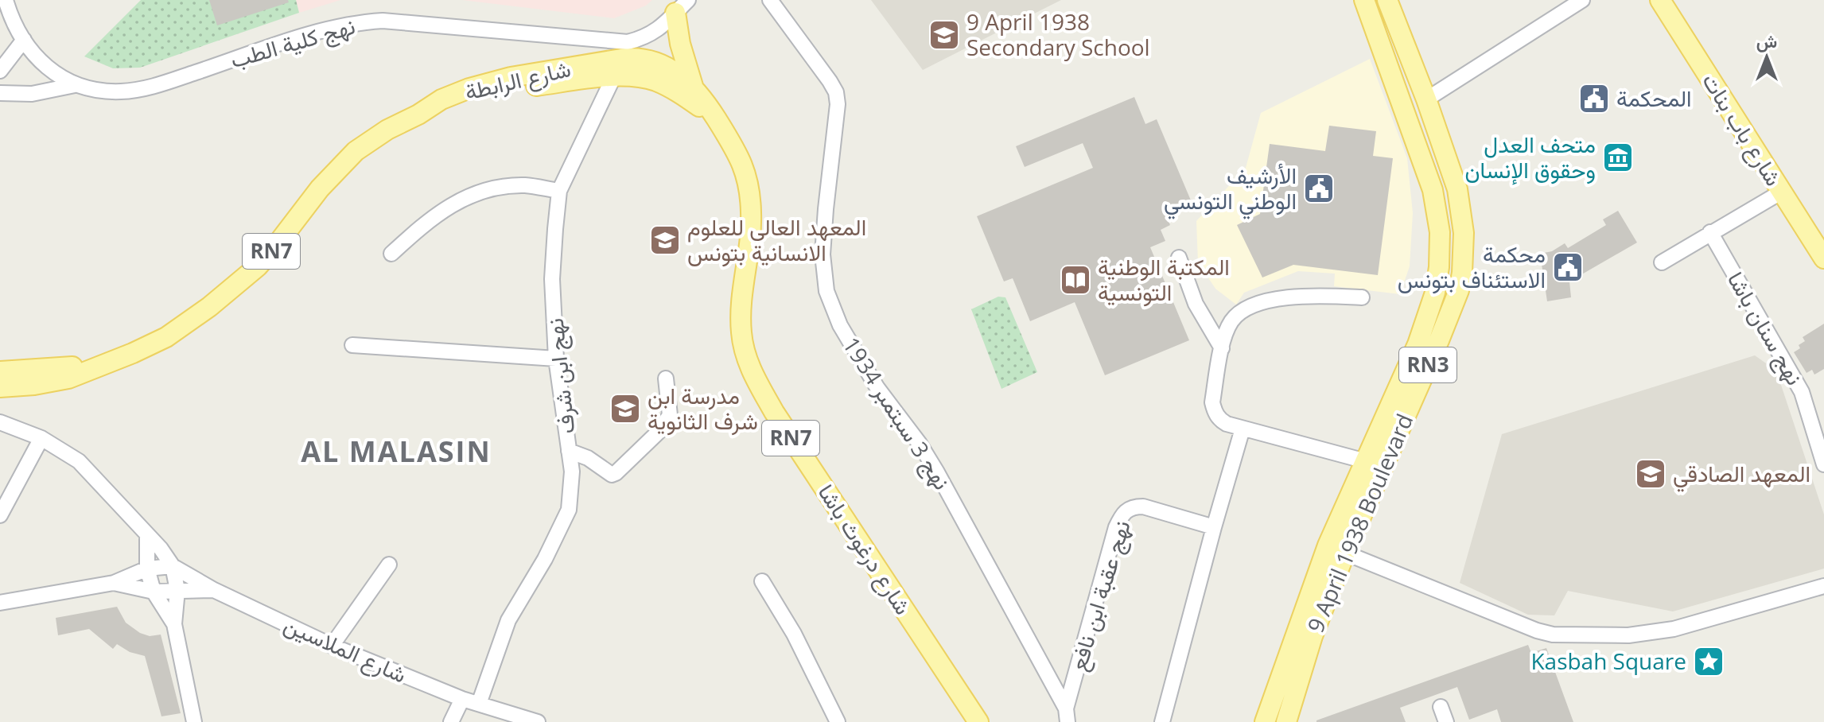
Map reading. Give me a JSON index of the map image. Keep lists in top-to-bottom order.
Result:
{
  "streets": {
    "main road": [
      "شارع الرابطة",
      "شارع باب بنات",
      "RN7",
      "RN3",
      "9 April 1938 Boulevard",
      "شارع درغوث باشا"
    ],
    "street": [
      "نهج كلية الطب",
      "نهج سنان باشا",
      "نهج ابن شرف",
      "نهج 3 سبتمبر 1934",
      "نهج عقبة ابن نافع",
      "شارع الملاسين"
    ]
  },
  "crossings": [
    ["نهج كلية الطب", "شارع الرابطة"],
    ["نهج كلية الطب", "نهج ابن شرف"],
    ["نهج كلية الطب", "شارع درغوث باشا"],
    ["شارع الرابطة", "RN7"],
    ["شارع الرابطة", "نهج ابن شرف"],
    ["شارع الرابطة", "شارع درغوث باشا"],
    ["نهج ابن شرف", "شارع درغوث باشا"],
    ["نهج ابن شرف", "شارع الملاسين"],
    ["نهج 3 سبتمبر 1934", "نهج عقبة ابن نافع"]
  ],
  "districts": ["AL MALASIN"],
  "places": {
    "school or university": [
      "9 April 1938 Secondary School",
      "المعهد العالي للعلوم الانسانية بتونس",
      "مدرسة ابن شرف الثانوية",
      "المعهد الصادقي"
    ],
    "public building": ["المحكمة", "الأرشيف الوطني التونسي", "محكمة الاستئناف بتونس"],
    "museum": ["متحف العدل وحقوق الإنسان"],
    "library": ["المكتبة الوطنية التونسية"],
    "place": ["Kasbah Square"]
  },
  "north": "top"
}
